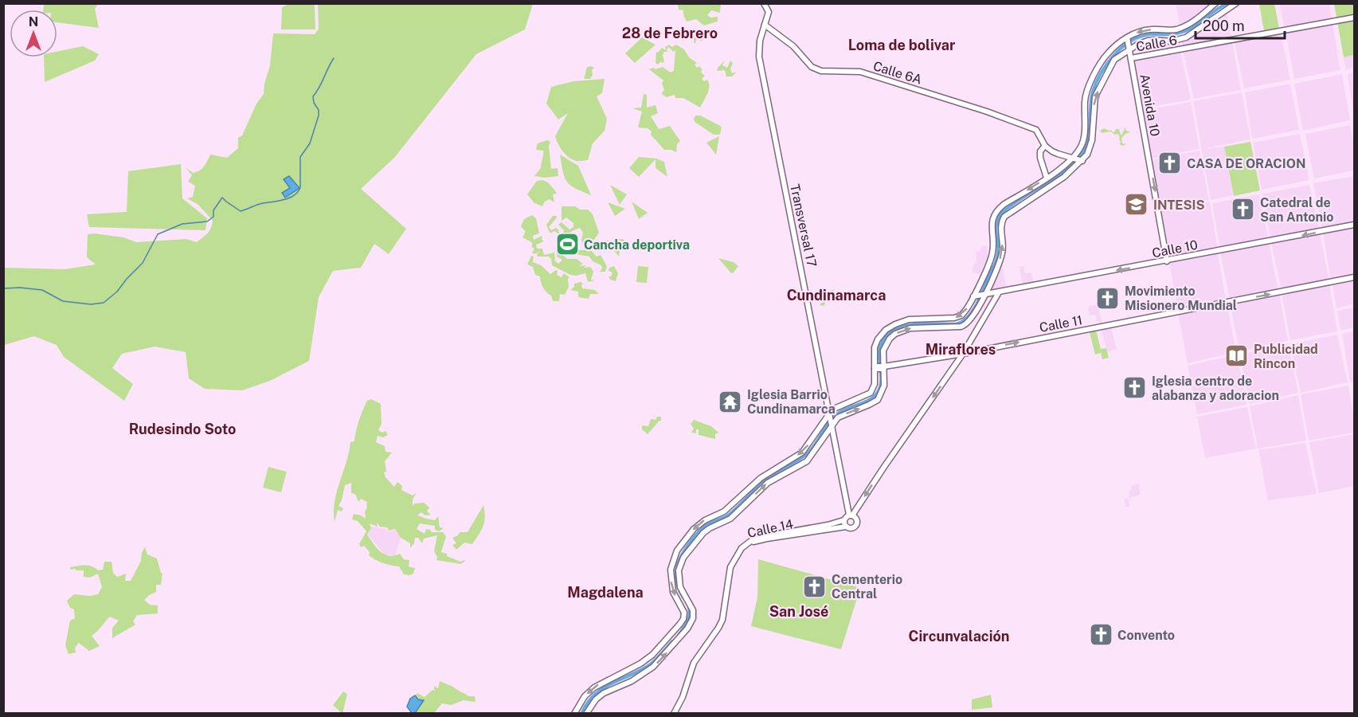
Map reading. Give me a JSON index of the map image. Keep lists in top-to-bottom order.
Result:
{
  "streets": {
    "main road": [
      "Calle 6",
      "Calle 6A",
      "Avenida 10",
      "Transversal 17",
      "Calle 10",
      "Calle 11",
      "Calle 14"
    ]
  },
  "crossings": [
    ["Calle 6", "Avenida 10"],
    ["Calle 6A", "Transversal 17"],
    ["Avenida 10", "Calle 10"],
    ["Transversal 17", "Calle 14"]
  ],
  "one_way": ["Avenida 10", "Calle 10", "Calle 11"],
  "districts": [
    "28 de Febrero",
    "Loma de bolivar",
    "Cundinamarca",
    "Miraflores",
    "Rudesindo Soto",
    "Magdalena",
    "San José",
    "Circunvalación"
  ],
  "places": {
    "church": [
      "CASA DE ORACION",
      "Catedral de San Antonio",
      "Movimiento Misionero Mundial",
      "Iglesia centro de alabanza y adoracion",
      "Cementerio Central",
      "Convento"
    ],
    "school or university": ["INTESIS"],
    "sports": ["Cancha deportiva"],
    "library": ["Publicidad Rincon"],
    "temple": ["Iglesia Barrio Cundinamarca"]
  },
  "scale_bar": "200 m",
  "north": "top"
}
